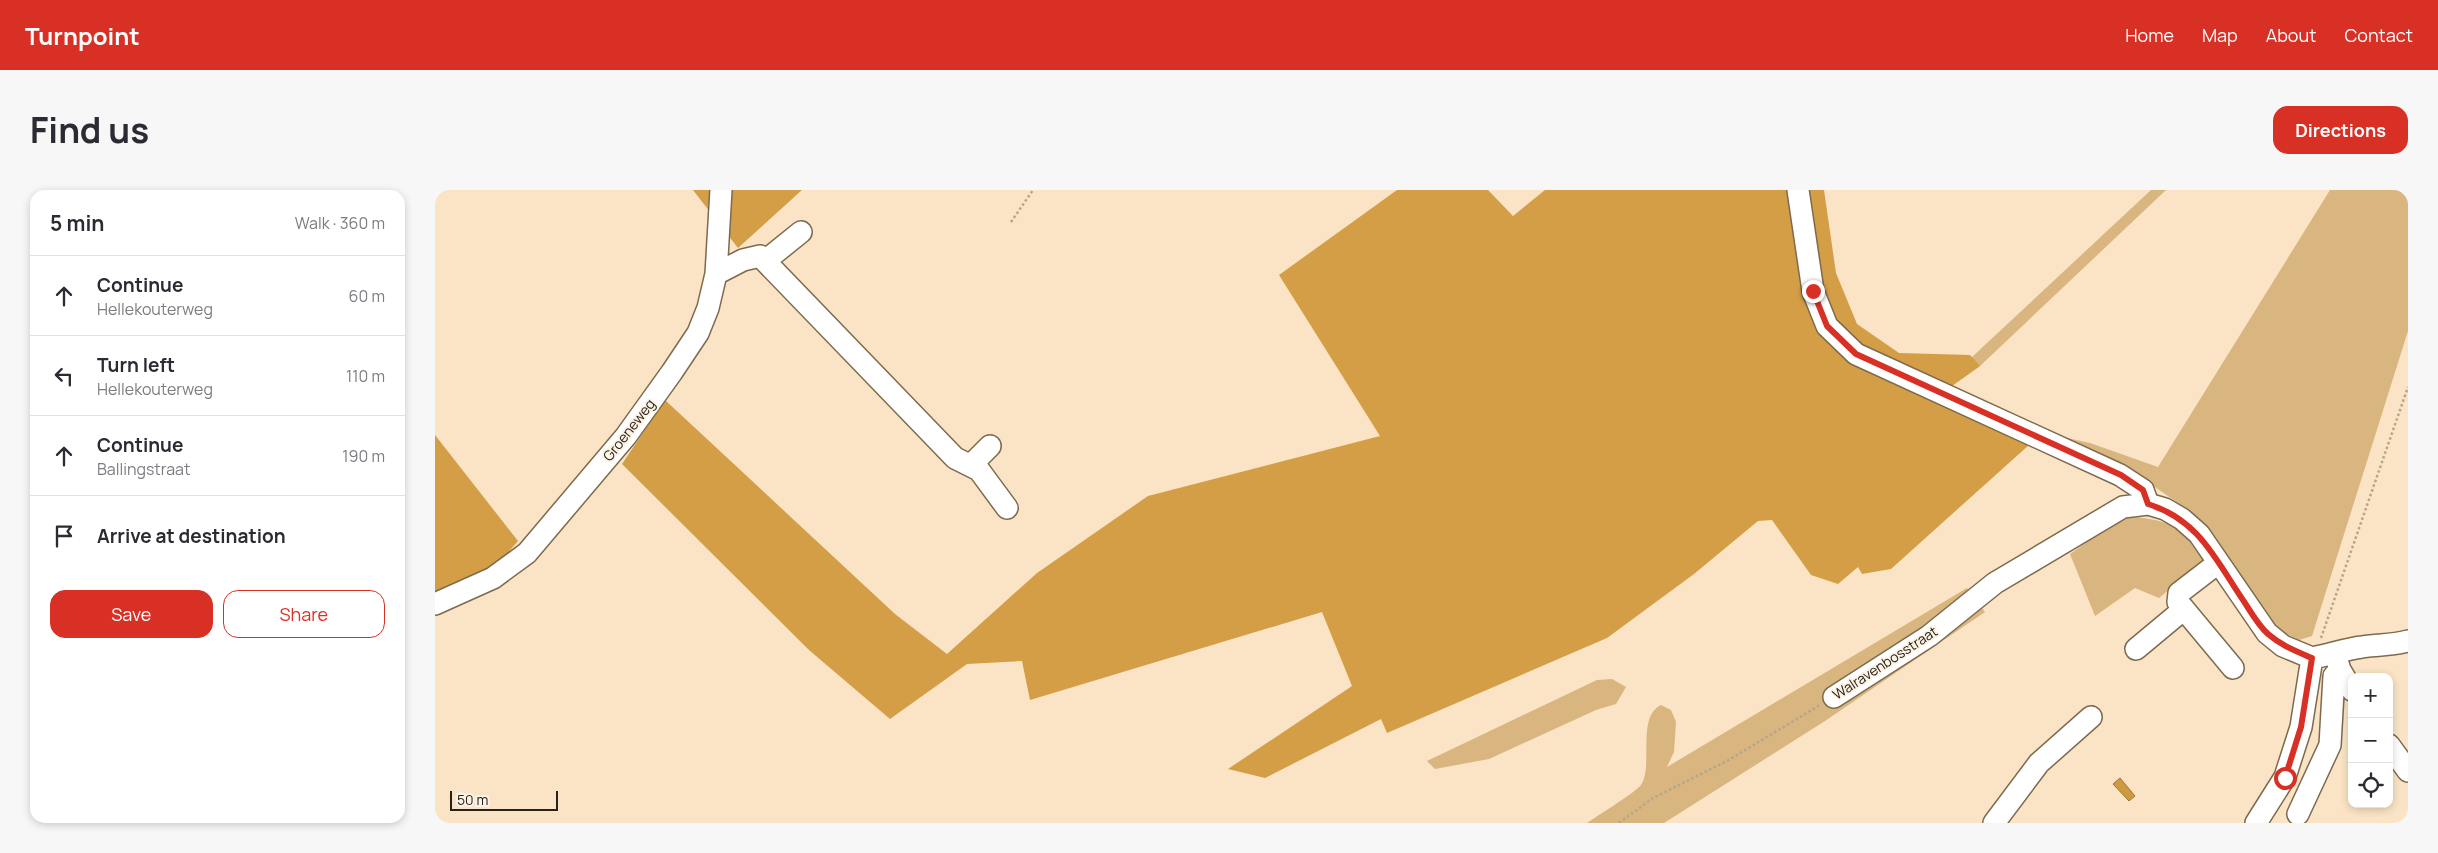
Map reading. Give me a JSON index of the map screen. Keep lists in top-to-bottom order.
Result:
{
  "streets": {
    "street": ["Groeneweg", "Walravenbosstraat"]
  },
  "scale_bar": "50 m",
  "page": {
    "header": "Turnpoint",
    "nav": [
      "Home",
      "Map",
      "About",
      "Contact"
    ],
    "title": "Find us",
    "buttons": [
      "Directions",
      ["Save", "Share"]
    ],
    "heading": ["5 min", "Walk · 360 m"],
    "list": [
      ["Continue", "Hellekouterweg", "60 m"],
      ["Turn left", "Hellekouterweg", "110 m"],
      ["Continue", "Ballingstraat", "190 m"],
      "Arrive at destination"
    ],
    "map_buttons": ["+", "−"],
    "scale": "50 m"
  }
}
